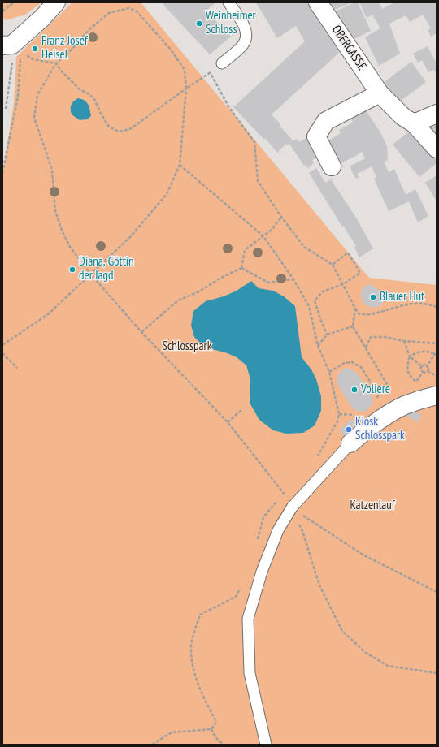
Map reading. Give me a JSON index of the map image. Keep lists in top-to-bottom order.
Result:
{
  "streets": {
    "street": ["OBERGASSE"]
  },
  "parks": ["Schlosspark", "Katzenlauf"],
  "places": [
    "Weinheimer Schloss",
    "Franz Josef Heisel",
    "Diana, Göttin der Jagd",
    "Blauer Hut",
    "Voliere",
    "Kiosk Schlosspark"
  ]
}
